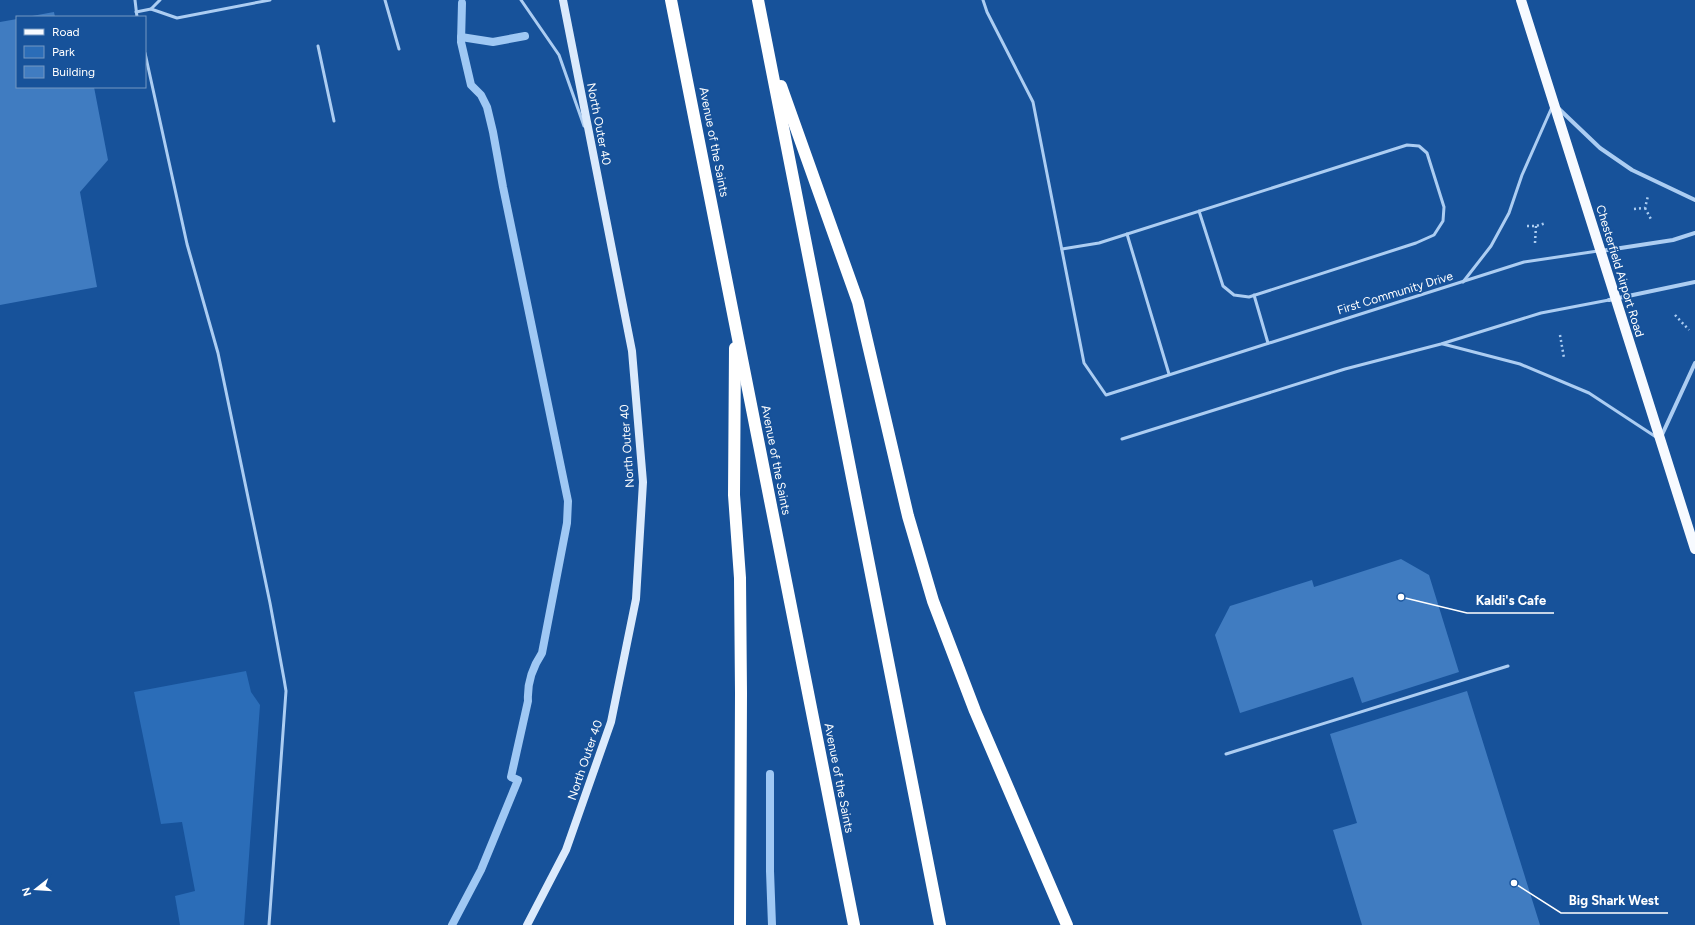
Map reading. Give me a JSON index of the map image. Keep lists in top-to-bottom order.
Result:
{
  "streets": {
    "highway": ["Avenue of the Saints"],
    "main road": ["Chesterfield Airport Road"],
    "street": ["North Outer 40", "First Community Drive"]
  },
  "crossings": [
    ["Chesterfield Airport Road", "First Community Drive"]
  ],
  "places": ["Kaldi's Cafe", "Big Shark West"],
  "legend": ["Road", "Park", "Building"],
  "north": "left"
}
